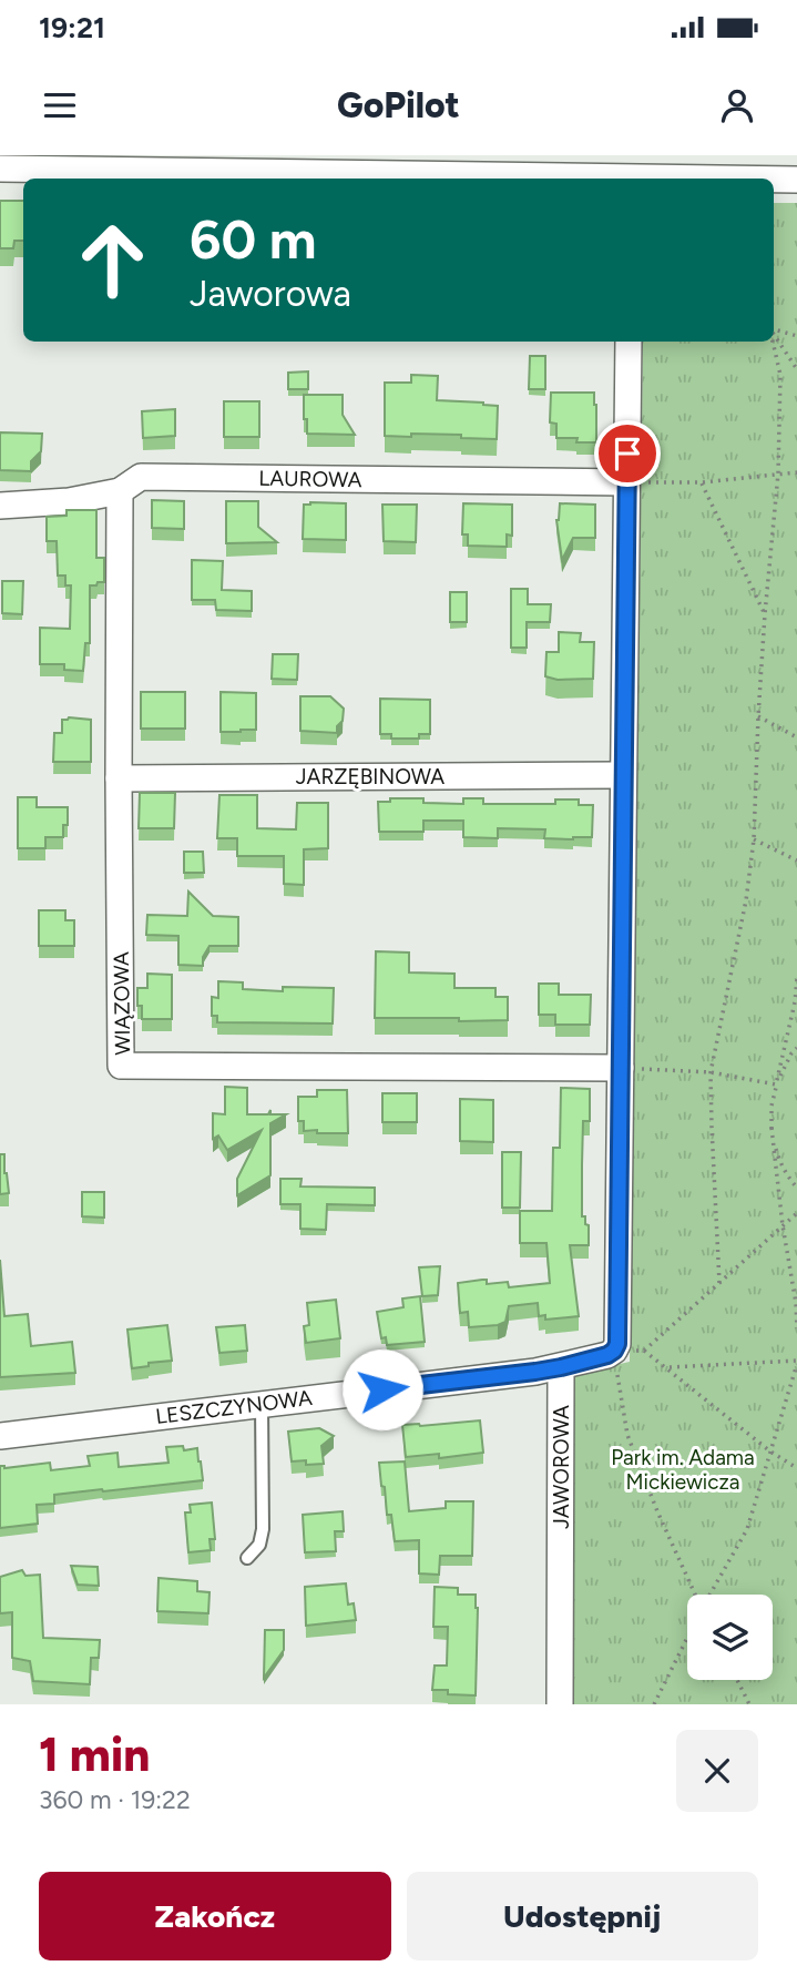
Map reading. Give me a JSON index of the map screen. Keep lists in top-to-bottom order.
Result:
{
  "streets": {
    "street": [
      "LAUROWA",
      "JARZĘBINOWA",
      "WIĄZOWA",
      "LESZCZYNOWA",
      "JAWOROWA"
    ]
  },
  "crossings": [
    ["LAUROWA", "WIĄZOWA"],
    ["JARZĘBINOWA", "WIĄZOWA"],
    ["LESZCZYNOWA", "JAWOROWA"]
  ],
  "parks": ["Park im. Adama Mickiewicza"],
  "page": {
    "status": "19:21",
    "header": "GoPilot",
    "turn": ["60 m", "Jaworowa"],
    "heading": ["1 min", "360 m · 19:22"],
    "buttons": ["Zakończ", "Udostępnij"]
  }
}
